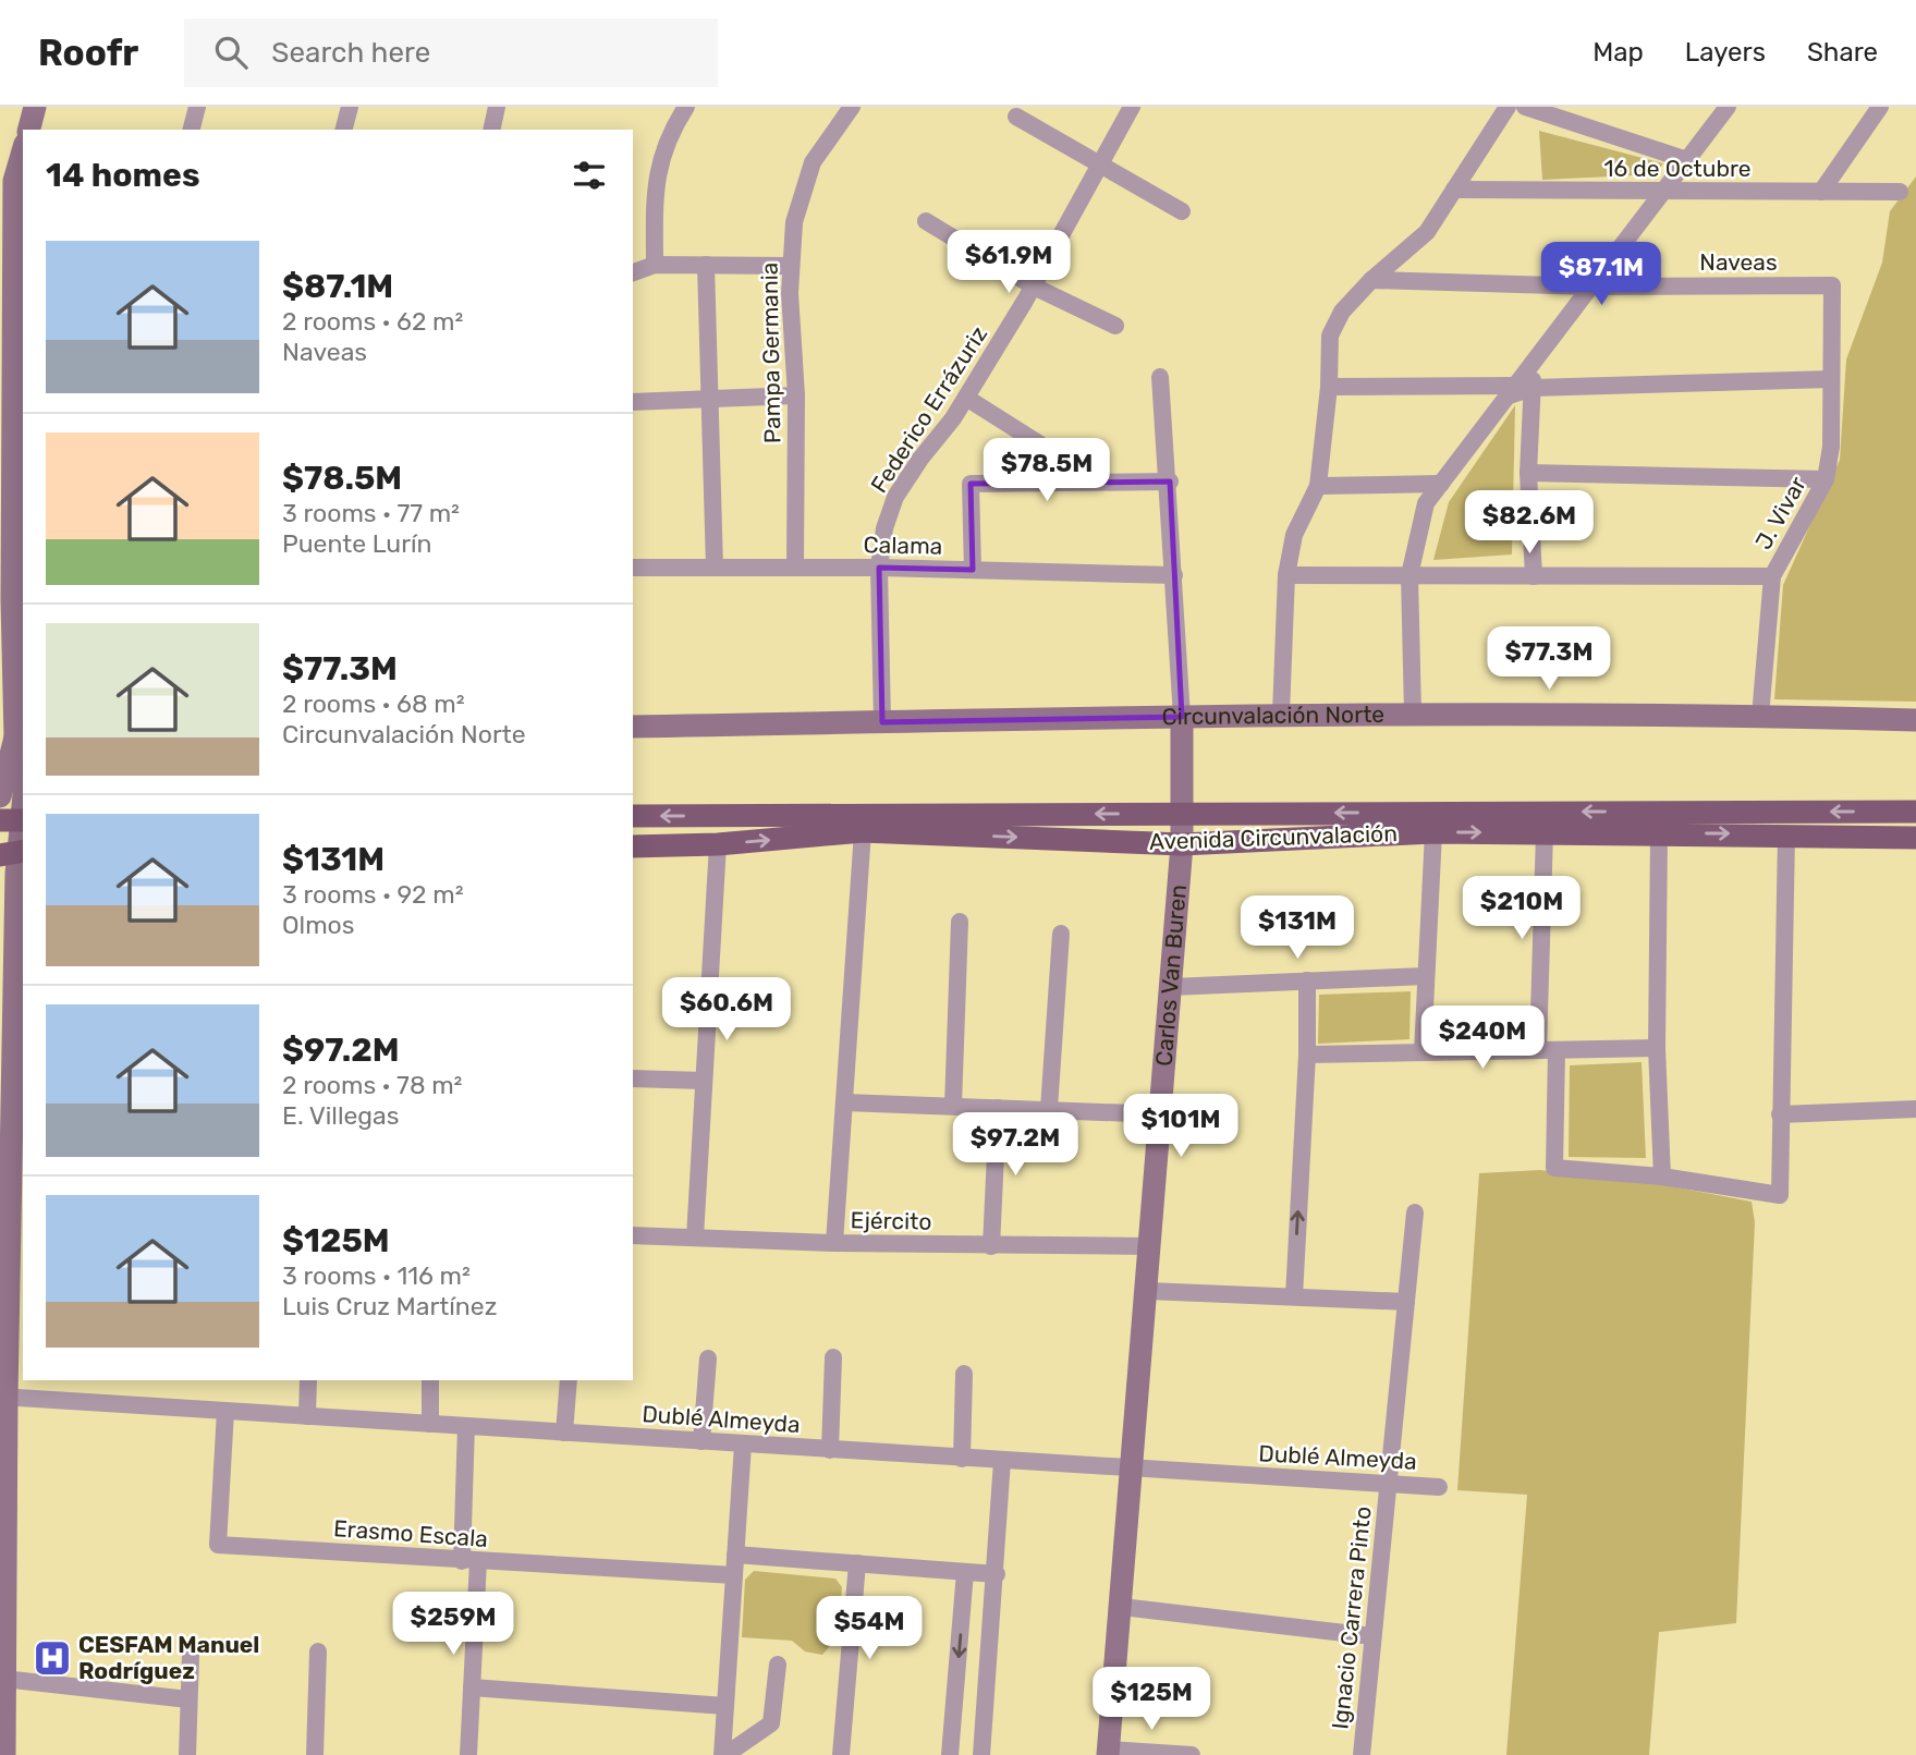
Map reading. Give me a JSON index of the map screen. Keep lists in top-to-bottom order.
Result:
{
  "streets": {
    "main road": ["Avenida Circunvalación"],
    "street": [
      "16 de Octubre",
      "Naveas",
      "Pampa Germania",
      "Federico Errázuriz",
      "J. Vivar",
      "Calama",
      "Circunvalación Norte",
      "Carlos Van Buren",
      "Ejército",
      "Dublé Almeyda",
      "Erasmo Escala",
      "Ignacio Carrera Pinto"
    ]
  },
  "crossings": [
    ["Naveas", "J. Vivar"],
    ["Pampa Germania", "Calama"],
    ["Federico Errázuriz", "Calama"],
    ["Federico Errázuriz", "Circunvalación Norte"],
    ["J. Vivar", "Circunvalación Norte"],
    ["Calama", "Carlos Van Buren"],
    ["Circunvalación Norte", "Carlos Van Buren"],
    ["Avenida Circunvalación", "Carlos Van Buren"],
    ["Carlos Van Buren", "Ejército"],
    ["Carlos Van Buren", "Dublé Almeyda"],
    ["Dublé Almeyda", "Erasmo Escala"],
    ["Dublé Almeyda", "Ignacio Carrera Pinto"]
  ],
  "places": {
    "hospital": ["CESFAM Manuel Rodríguez"]
  },
  "page": {
    "header": "Roofr",
    "search": "Search here",
    "nav": ["Map", "Layers", "Share"],
    "heading": "14 homes",
    "list": [
      {
        "name": "$87.1M",
        "note": "2 rooms · 62 m² · Naveas"
      },
      {
        "name": "$78.5M",
        "note": "3 rooms · 77 m² · Puente Lurín"
      },
      {
        "name": "$77.3M",
        "note": "2 rooms · 68 m² · Circunvalación Norte"
      },
      {
        "name": "$131M",
        "note": "3 rooms · 92 m² · Olmos"
      },
      {
        "name": "$97.2M",
        "note": "2 rooms · 78 m² · E. Villegas"
      },
      {
        "name": "$125M",
        "note": "3 rooms · 116 m² · Luis Cruz Martínez"
      }
    ],
    "price": [
      "$61.9M",
      "$87.1M",
      "$78.5M",
      "$82.6M",
      "$77.3M",
      "$210M",
      "$131M",
      "$60.6M",
      "$240M",
      "$101M",
      "$97.2M",
      "$259M",
      "$54M",
      "$125M"
    ]
  }
}
